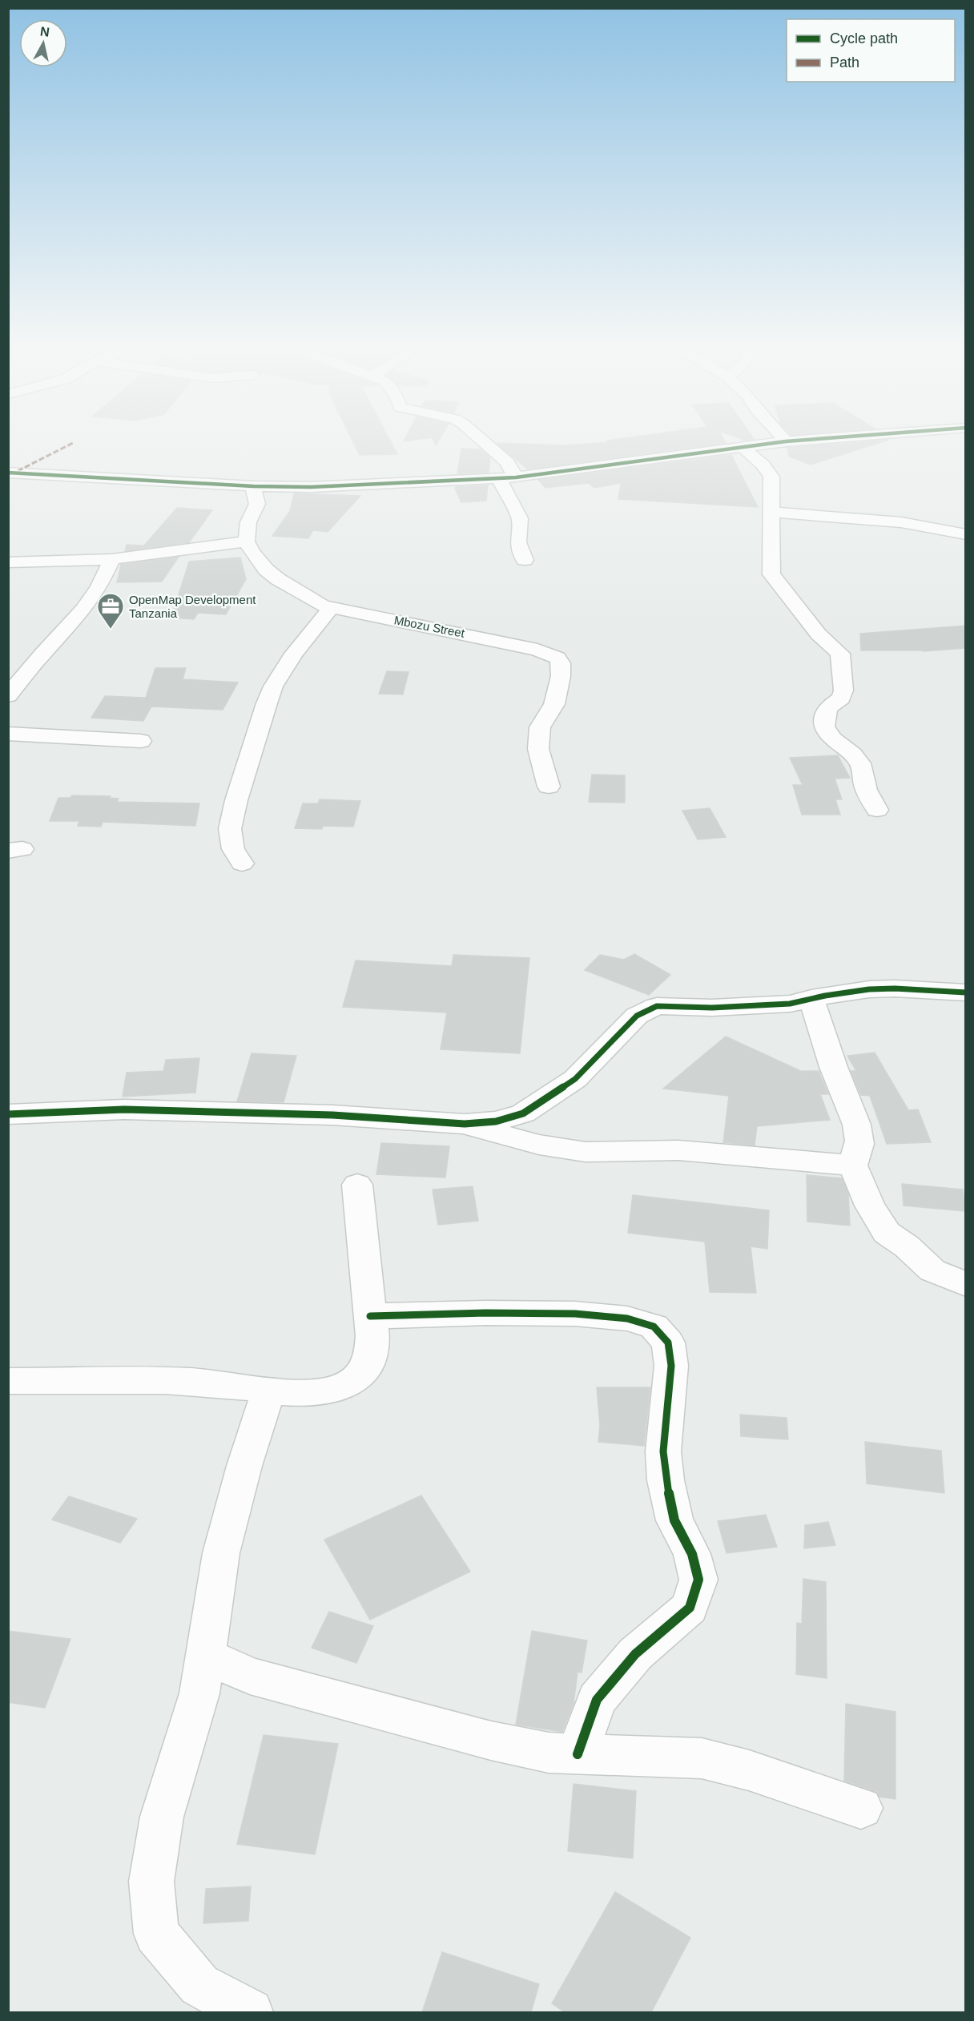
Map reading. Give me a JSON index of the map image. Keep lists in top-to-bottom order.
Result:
{
  "streets": {
    "street": ["Mbozu Street"]
  },
  "places": {
    "office": ["OpenMap Development Tanzania"]
  },
  "legend": ["Cycle path", "Path"],
  "north": "top"
}
